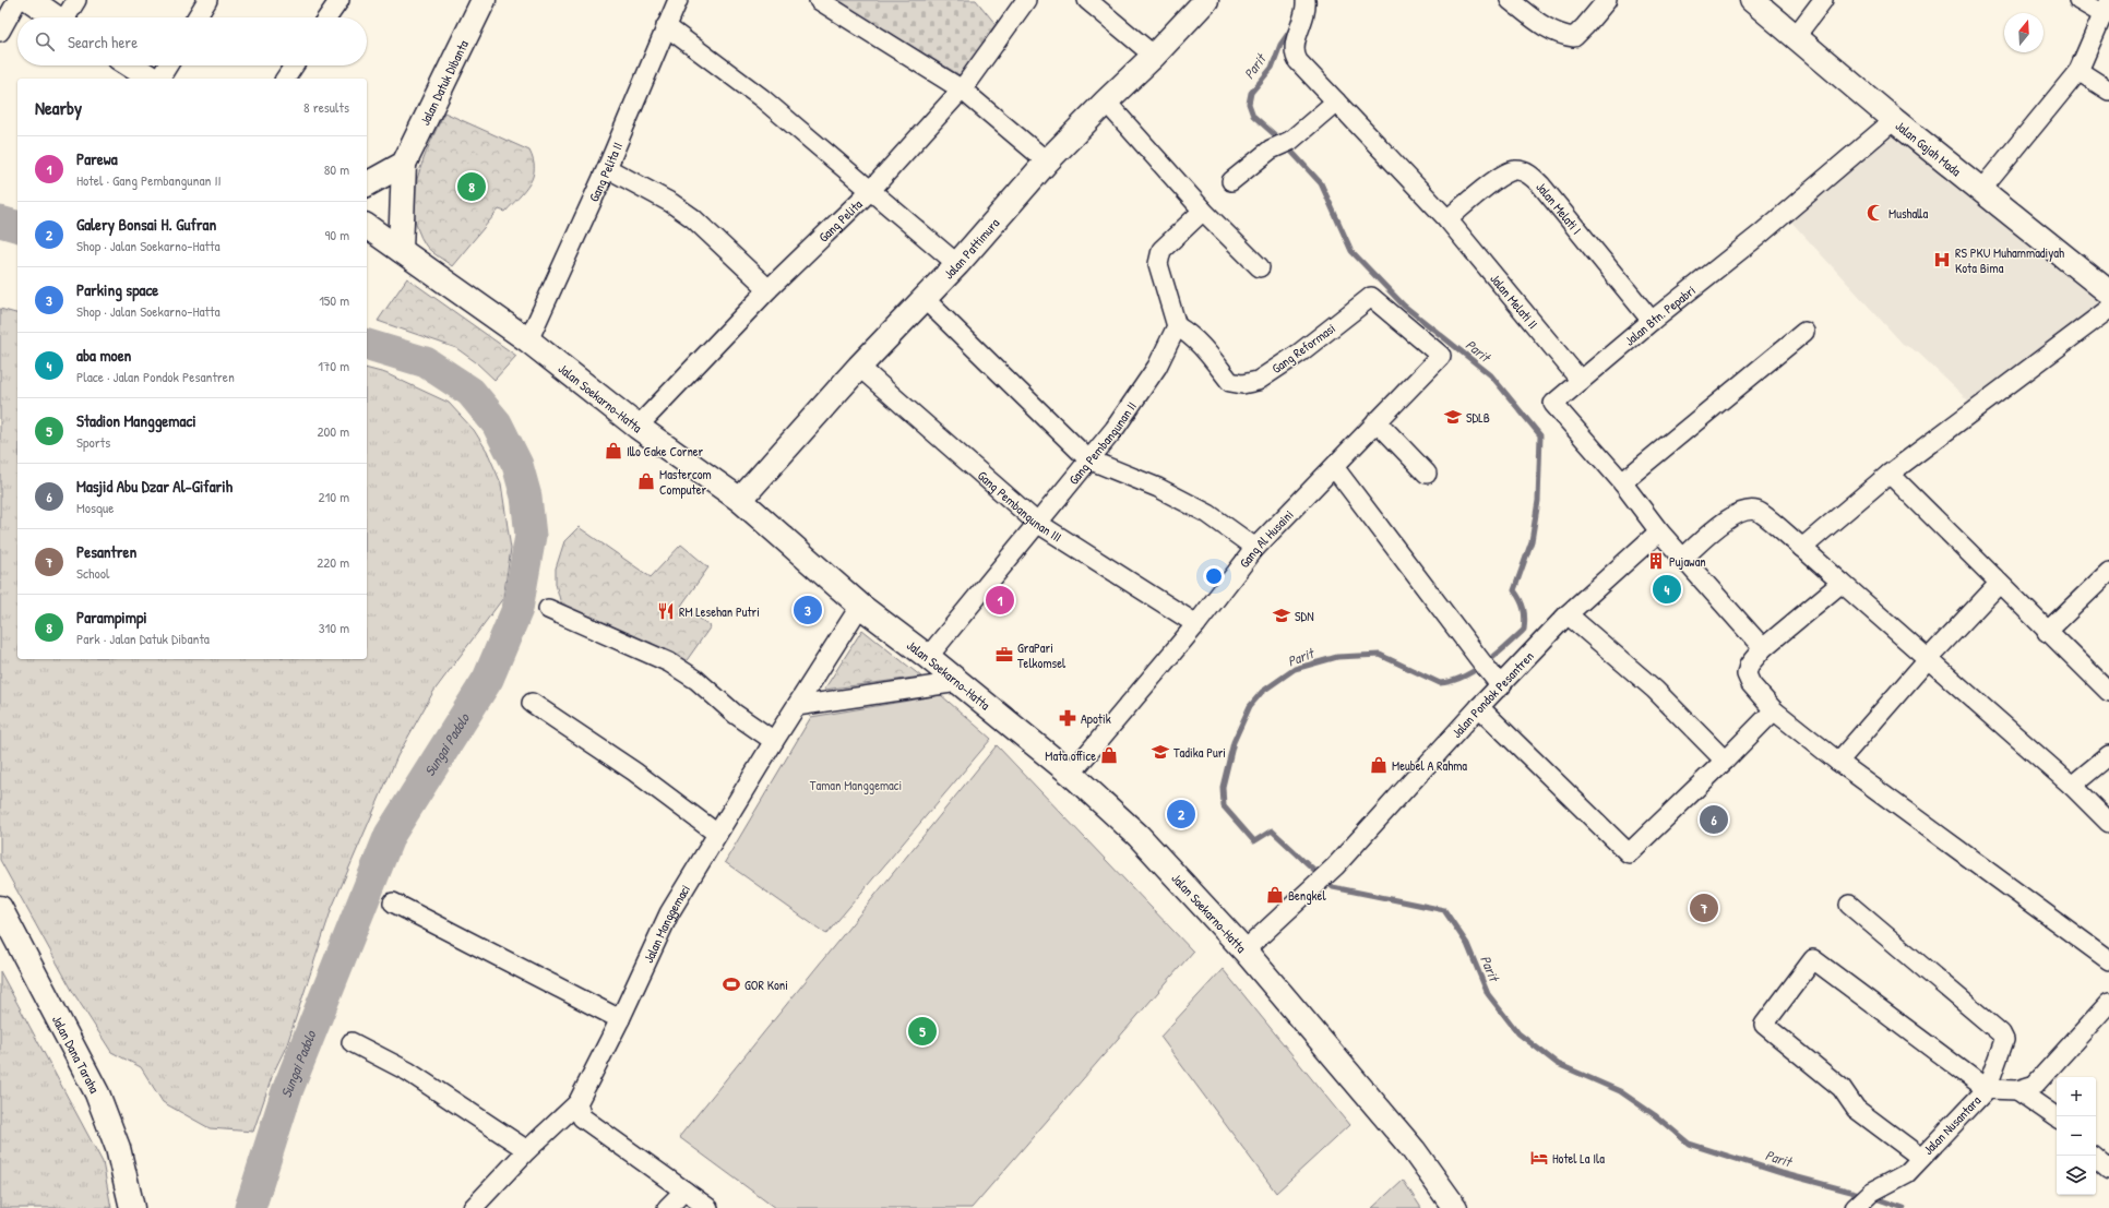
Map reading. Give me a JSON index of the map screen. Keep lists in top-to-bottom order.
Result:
{
  "streets": {
    "main road": [
      "Jalan Datuk Dibanta",
      "Jalan Gajah Mada",
      "Jalan Pattimura",
      "Jalan Soekarno-Hatta",
      "Jalan Dana Taraha"
    ],
    "street": [
      "Gang Pelita II",
      "Jalan Melati I",
      "Gang Pelita",
      "Jalan Melati II",
      "Jalan Btn. Pepabri",
      "Gang Reformasi",
      "Gang Pembangunan II",
      "Gang Pembangunan III",
      "Gang Al Husaini",
      "Jalan Pondok Pesantren",
      "Jalan Manggemaci",
      "Jalan Nusantara"
    ]
  },
  "crossings": [
    ["Jalan Datuk Dibanta", "Jalan Soekarno-Hatta"],
    ["Jalan Gajah Mada", "Jalan Btn. Pepabri"],
    ["Gang Pelita II", "Jalan Soekarno-Hatta"],
    ["Jalan Melati I", "Jalan Melati II"],
    ["Jalan Melati I", "Jalan Btn. Pepabri"],
    ["Gang Pelita", "Jalan Soekarno-Hatta"],
    ["Jalan Pattimura", "Jalan Soekarno-Hatta"],
    ["Jalan Pattimura", "Gang Pembangunan III"],
    ["Jalan Melati II", "Jalan Btn. Pepabri"],
    ["Jalan Btn. Pepabri", "Jalan Pondok Pesantren"],
    ["Gang Reformasi", "Gang Pembangunan II"],
    ["Gang Reformasi", "Gang Al Husaini"],
    ["Jalan Soekarno-Hatta", "Gang Pembangunan II"],
    ["Jalan Soekarno-Hatta", "Gang Al Husaini"],
    ["Jalan Soekarno-Hatta", "Jalan Pondok Pesantren"],
    ["Jalan Soekarno-Hatta", "Jalan Manggemaci"],
    ["Gang Pembangunan II", "Gang Pembangunan III"],
    ["Gang Pembangunan III", "Gang Al Husaini"]
  ],
  "water": ["Parit", "Sungai Padolo"],
  "parks": ["Taman Manggemaci"],
  "places": {
    "mosque": ["Mushalla"],
    "hospital": ["RS PKU Muhammadiyah Kota Bima"],
    "school or university": ["SDLB", "SDN", "Tadika Puri"],
    "shop": [
      "Illo Cake Corner",
      "Mastercom Computer",
      "Mata office",
      "Meubel A Rahma",
      "Bengkel"
    ],
    "building": ["Pujawan"],
    "restaurant": ["RM Lesehan Putri"],
    "office": ["GraPari Telkomsel"],
    "pharmacy": ["Apotik"],
    "sports": ["GOR Koni"],
    "hotel": ["Hotel La Ila"]
  },
  "north": "top",
  "page": {
    "search": "Search here",
    "heading": ["Nearby", "8 results"],
    "list": [
      {
        "mark": "1",
        "name": "Parewa",
        "note": "Hotel · Gang Pembangunan II",
        "value": "80 m"
      },
      {
        "mark": "2",
        "name": "Galery Bonsai H. Gufran",
        "note": "Shop · Jalan Soekarno-Hatta",
        "value": "90 m"
      },
      {
        "mark": "3",
        "name": "Parking space",
        "note": "Shop · Jalan Soekarno-Hatta",
        "value": "150 m"
      },
      {
        "mark": "4",
        "name": "aba moen",
        "note": "Place · Jalan Pondok Pesantren",
        "value": "170 m"
      },
      {
        "mark": "5",
        "name": "Stadion Manggemaci",
        "note": "Sports",
        "value": "200 m"
      },
      {
        "mark": "6",
        "name": "Masjid Abu Dzar Al-Gifarih",
        "note": "Mosque",
        "value": "210 m"
      },
      {
        "mark": "7",
        "name": "Pesantren",
        "note": "School",
        "value": "220 m"
      },
      {
        "mark": "8",
        "name": "Parampimpi",
        "note": "Park · Jalan Datuk Dibanta",
        "value": "310 m"
      }
    ],
    "pins": [
      "8",
      "4",
      "1",
      "3",
      "2",
      "6",
      "7",
      "5"
    ],
    "map_buttons": ["+", "−"]
  }
}
